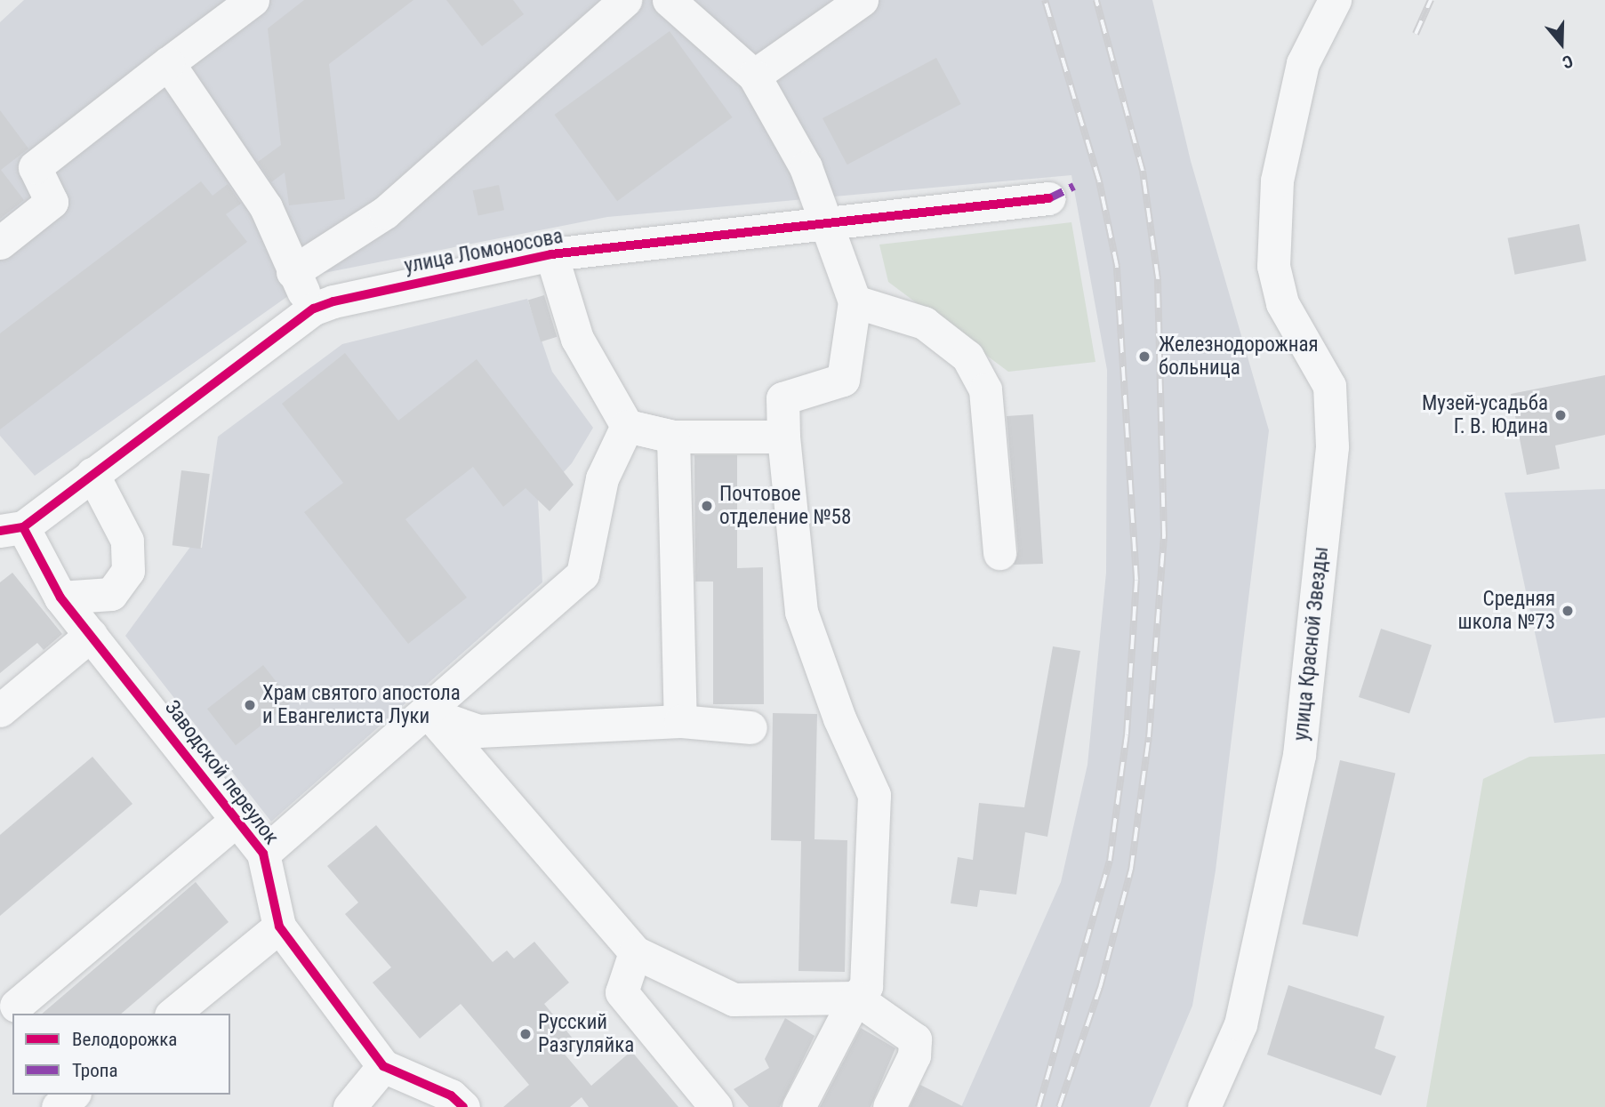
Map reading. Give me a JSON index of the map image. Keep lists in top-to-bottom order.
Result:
{
  "streets": {
    "street": ["улица Ломоносова", "улица Красной Звезды", "Заводской переулок"]
  },
  "crossings": [
    ["улица Ломоносова", "Заводской переулок"]
  ],
  "places": [
    "Железнодорожная больница",
    "Музей-усадьба Г. В. Юдина",
    "Почтовое отделение №58",
    "Средняя школа №73",
    "Храм святого апостола и Евангелиста Луки",
    "Русский Разгуляйка"
  ],
  "legend": ["Велодорожка", "Тропа"],
  "north": "bottom"
}
